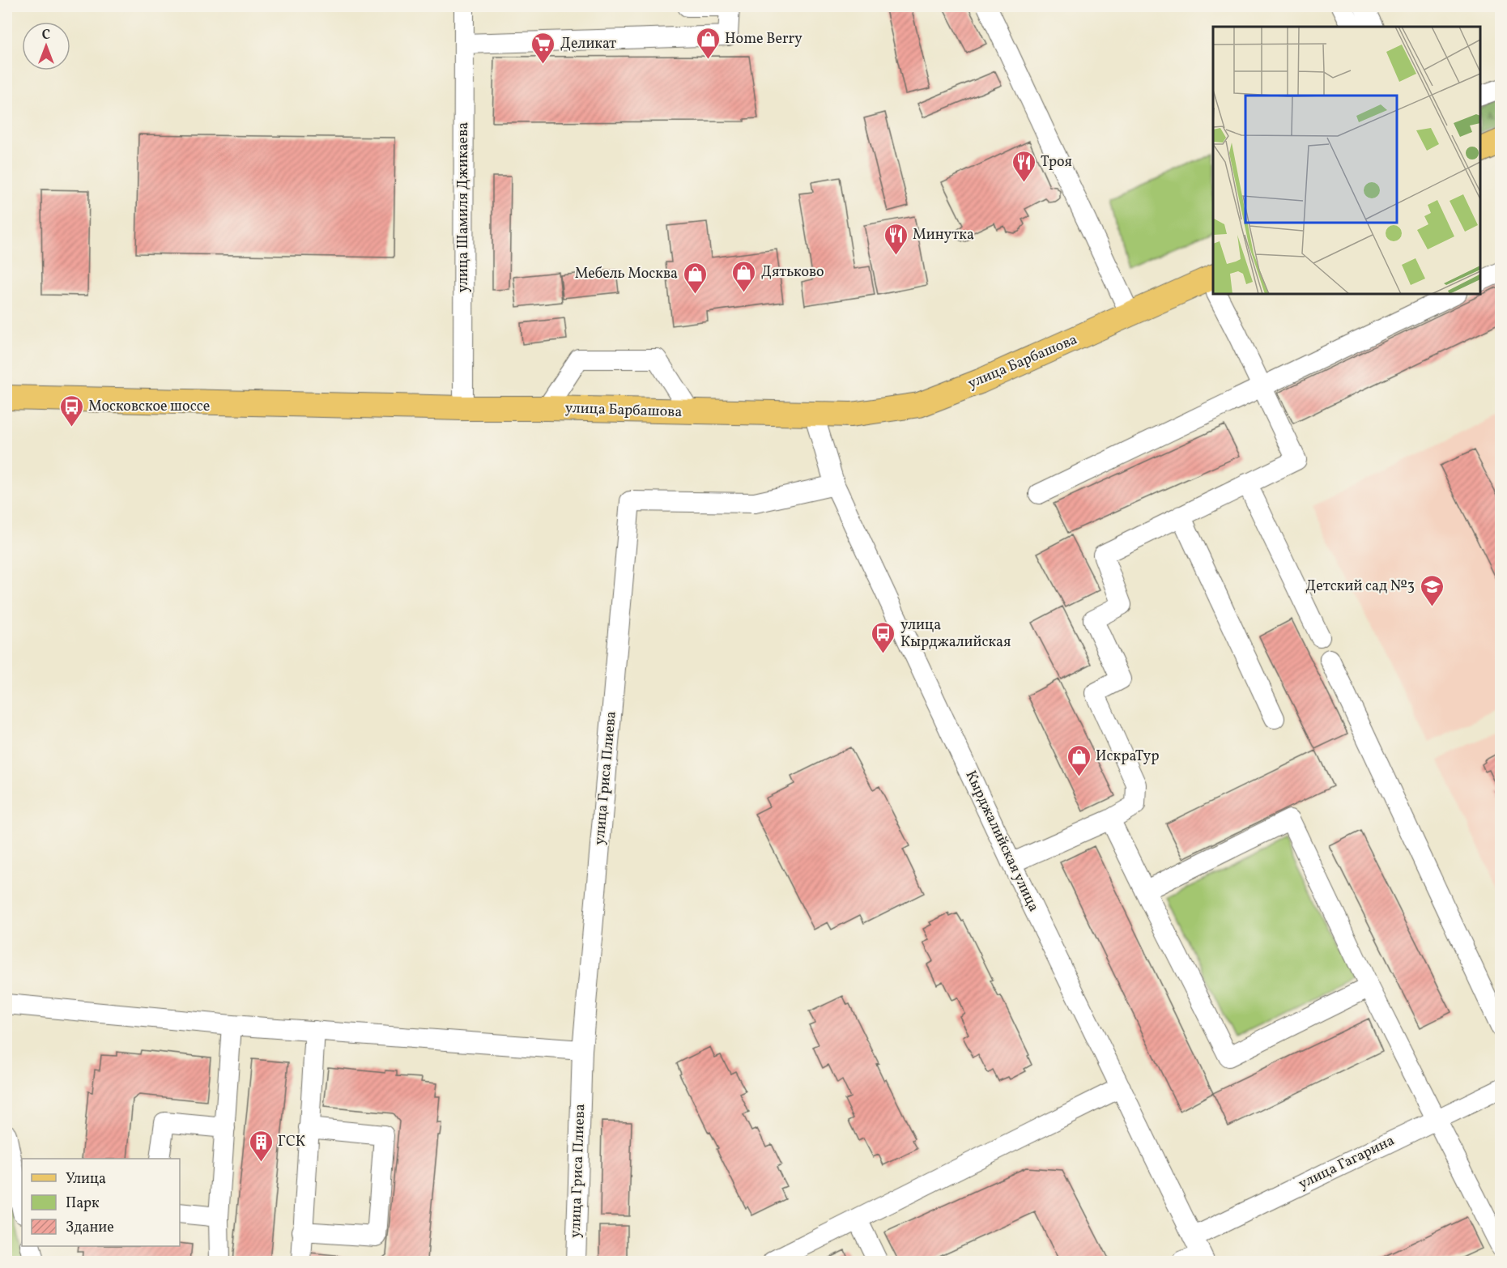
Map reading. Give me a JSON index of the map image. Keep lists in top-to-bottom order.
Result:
{
  "streets": {
    "main road": ["улица Барбашова"],
    "street": [
      "улица Шамиля Джикаева",
      "улица Гриса Плиева",
      "Кырджалийская улица",
      "улица Гагарина"
    ]
  },
  "crossings": [
    ["улица Шамиля Джикаева", "улица Барбашова"],
    ["улица Барбашова", "Кырджалийская улица"],
    ["улица Гриса Плиева", "Кырджалийская улица"],
    ["Кырджалийская улица", "улица Гагарина"]
  ],
  "places": {
    "shop": [
      "Home Berry",
      "Дятьково",
      "Мебель Москва",
      "ИскраТур"
    ],
    "supermarket": ["Деликат"],
    "restaurant": ["Троя", "Минутка"],
    "bus stop": ["Московское шоссе", "улица Кырджалийская"],
    "school or university": ["Детский сад №3"],
    "building": ["ГСК"]
  },
  "legend": ["Улица", "Парк", "Здание"],
  "north": "top"
}
